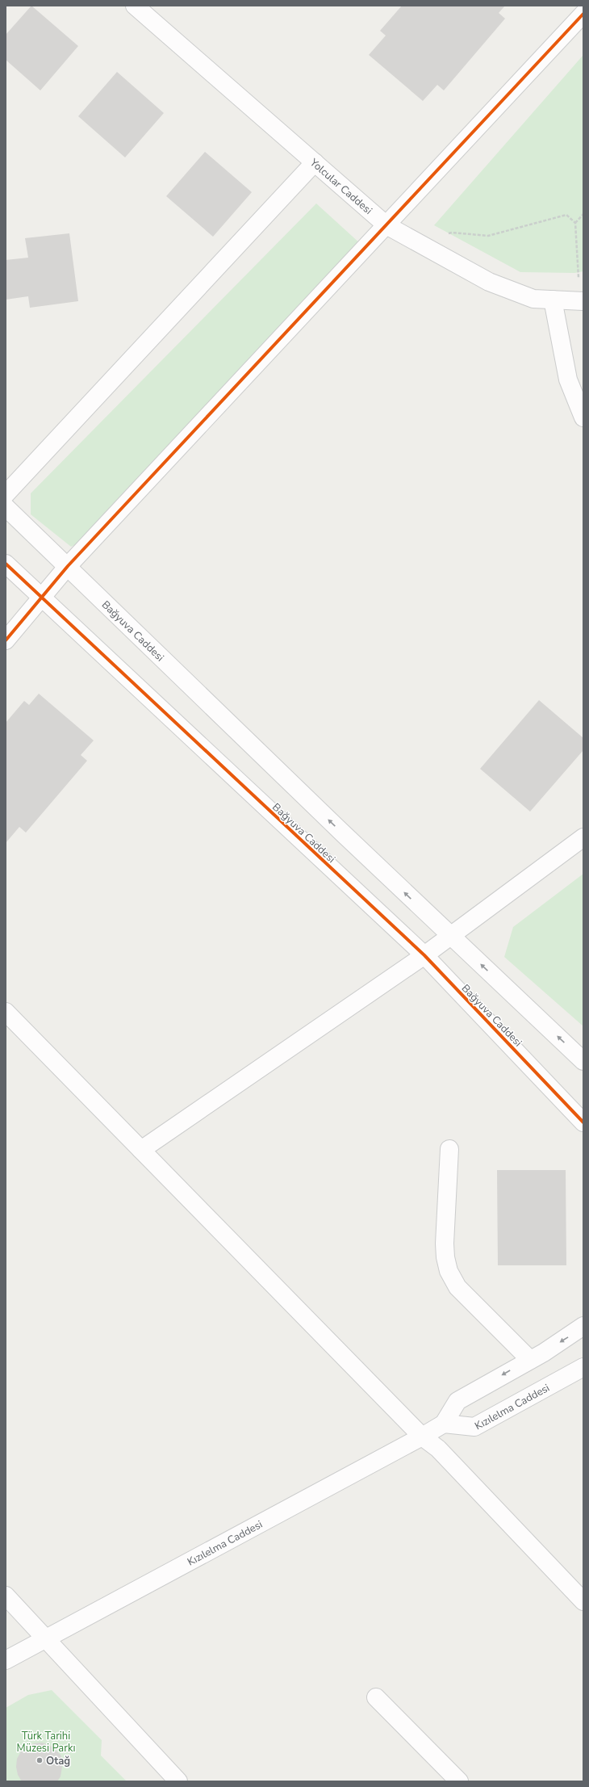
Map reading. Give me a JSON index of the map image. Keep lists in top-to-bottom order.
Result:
{
  "streets": {
    "street": ["Yolcular Caddesi", "Bağyuva Caddesi", "Kızılelma Caddesi"]
  },
  "parks": ["Türk Tarihi Müzesi Parkı"],
  "places": ["Otağ"]
}
